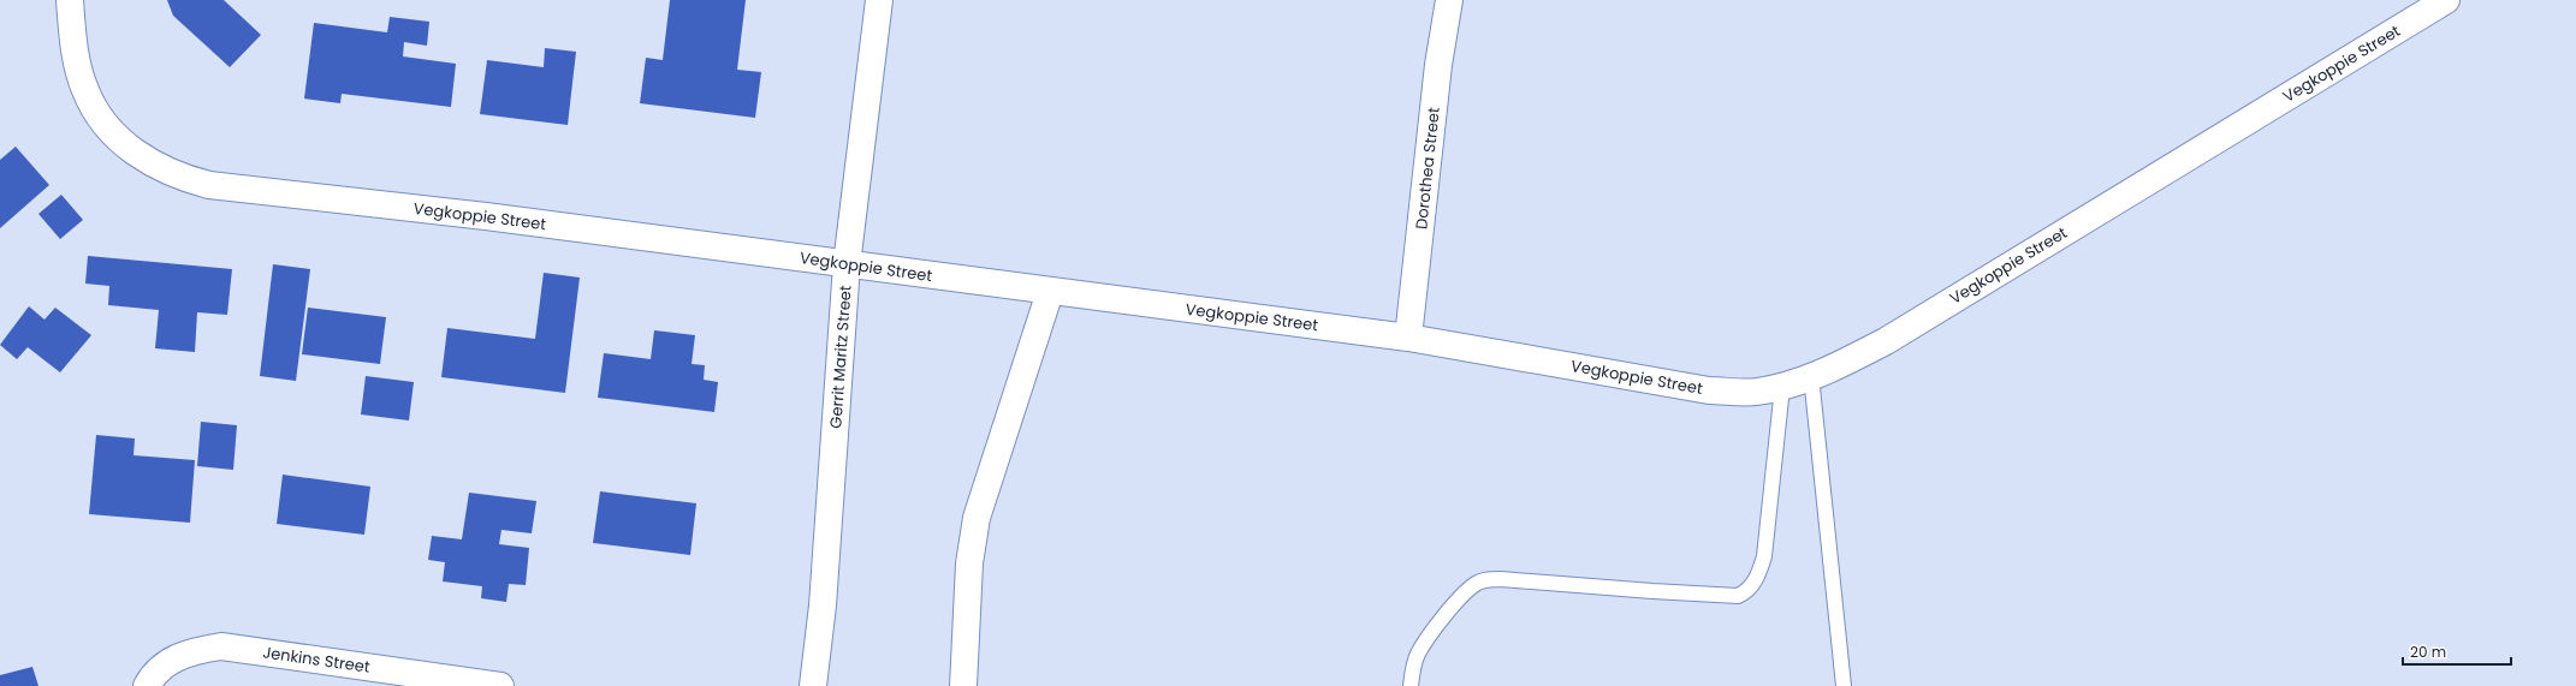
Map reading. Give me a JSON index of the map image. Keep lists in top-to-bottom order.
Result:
{
  "streets": {
    "street": [
      "Vegkoppie Street",
      "Dorothea Street",
      "Gerrit Maritz Street",
      "Jenkins Street"
    ]
  },
  "crossings": [
    ["Vegkoppie Street", "Dorothea Street"],
    ["Vegkoppie Street", "Gerrit Maritz Street"]
  ],
  "scale_bar": "20 m"
}
